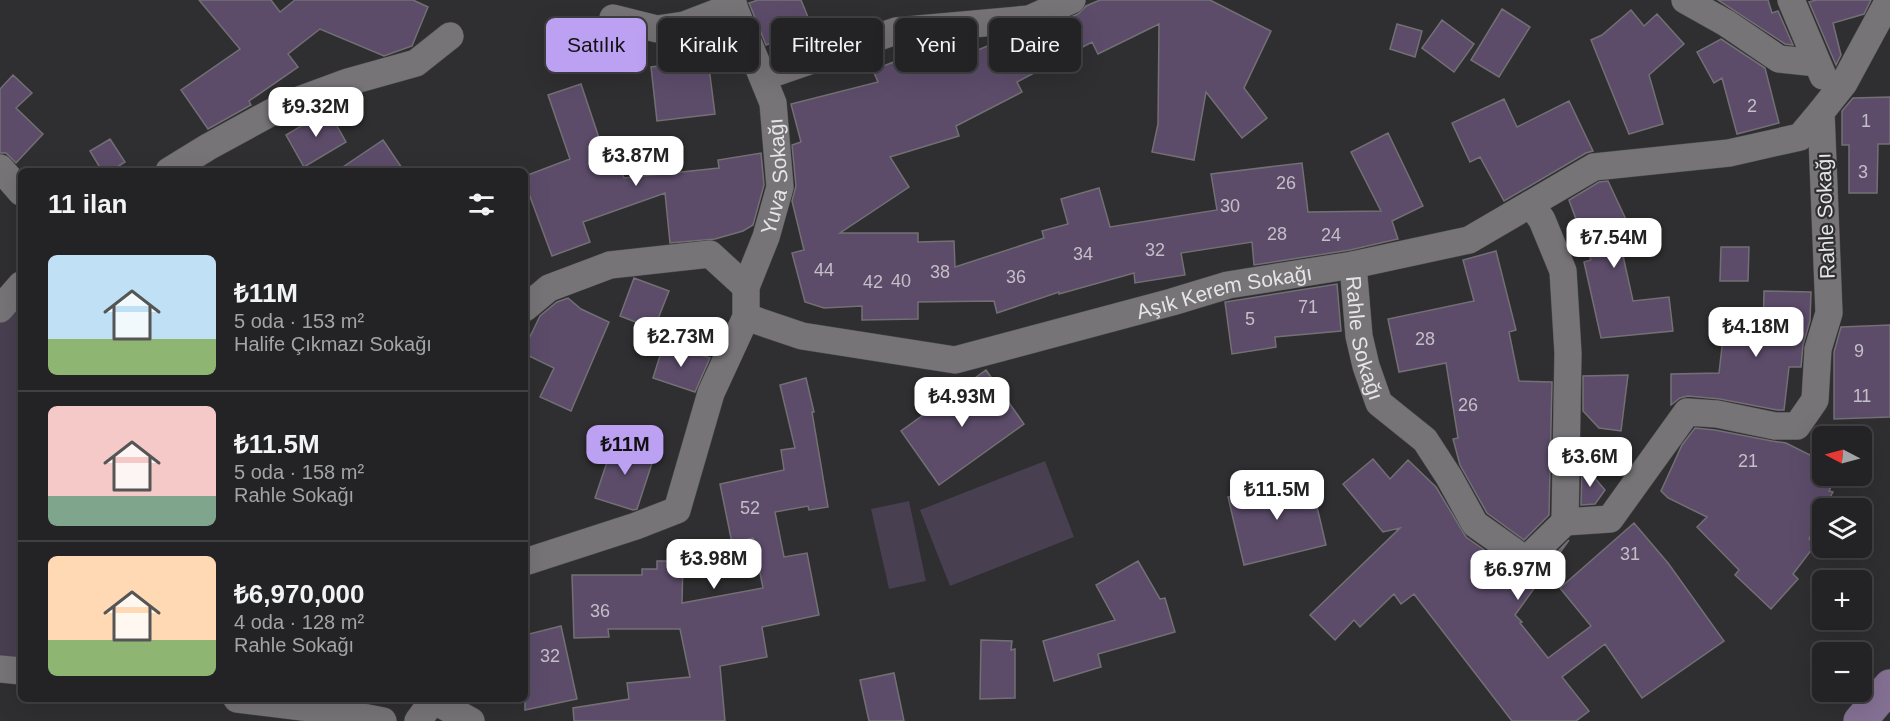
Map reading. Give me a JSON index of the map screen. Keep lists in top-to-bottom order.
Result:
{
  "streets": {
    "street": ["Yuva Sokağı", "Rahle Sokağı", "Aşık Kerem Sokağı"]
  },
  "crossings": [
    ["Rahle Sokağı", "Aşık Kerem Sokağı"]
  ],
  "house_numbers": [
    "2",
    "1",
    "3",
    "26",
    "30",
    "28",
    "24",
    "32",
    "34",
    "44",
    "38",
    "36",
    "40",
    "42",
    "71",
    "5",
    "28",
    "9",
    "11",
    "26",
    "21",
    "52",
    "31",
    "36",
    "32"
  ],
  "north": "left",
  "page": {
    "chip": [
      "Satılık",
      "Kiralık",
      "Filtreler",
      "Yeni",
      "Daire"
    ],
    "price": [
      "₺9.32M",
      "₺3.87M",
      "₺7.54M",
      "₺4.18M",
      "₺2.73M",
      "₺4.93M",
      "₺11M",
      "₺3.6M",
      "₺11.5M",
      "₺3.98M",
      "₺6.97M"
    ],
    "heading": "11 ilan",
    "list": [
      {
        "name": "₺11M",
        "note": "5 oda · 153 m² · Halife Çıkmazı Sokağı"
      },
      {
        "name": "₺11.5M",
        "note": "5 oda · 158 m² · Rahle Sokağı"
      },
      {
        "name": "₺6,970,000",
        "note": "4 oda · 128 m² · Rahle Sokağı"
      }
    ],
    "map_buttons": ["+", "−"]
  }
}
